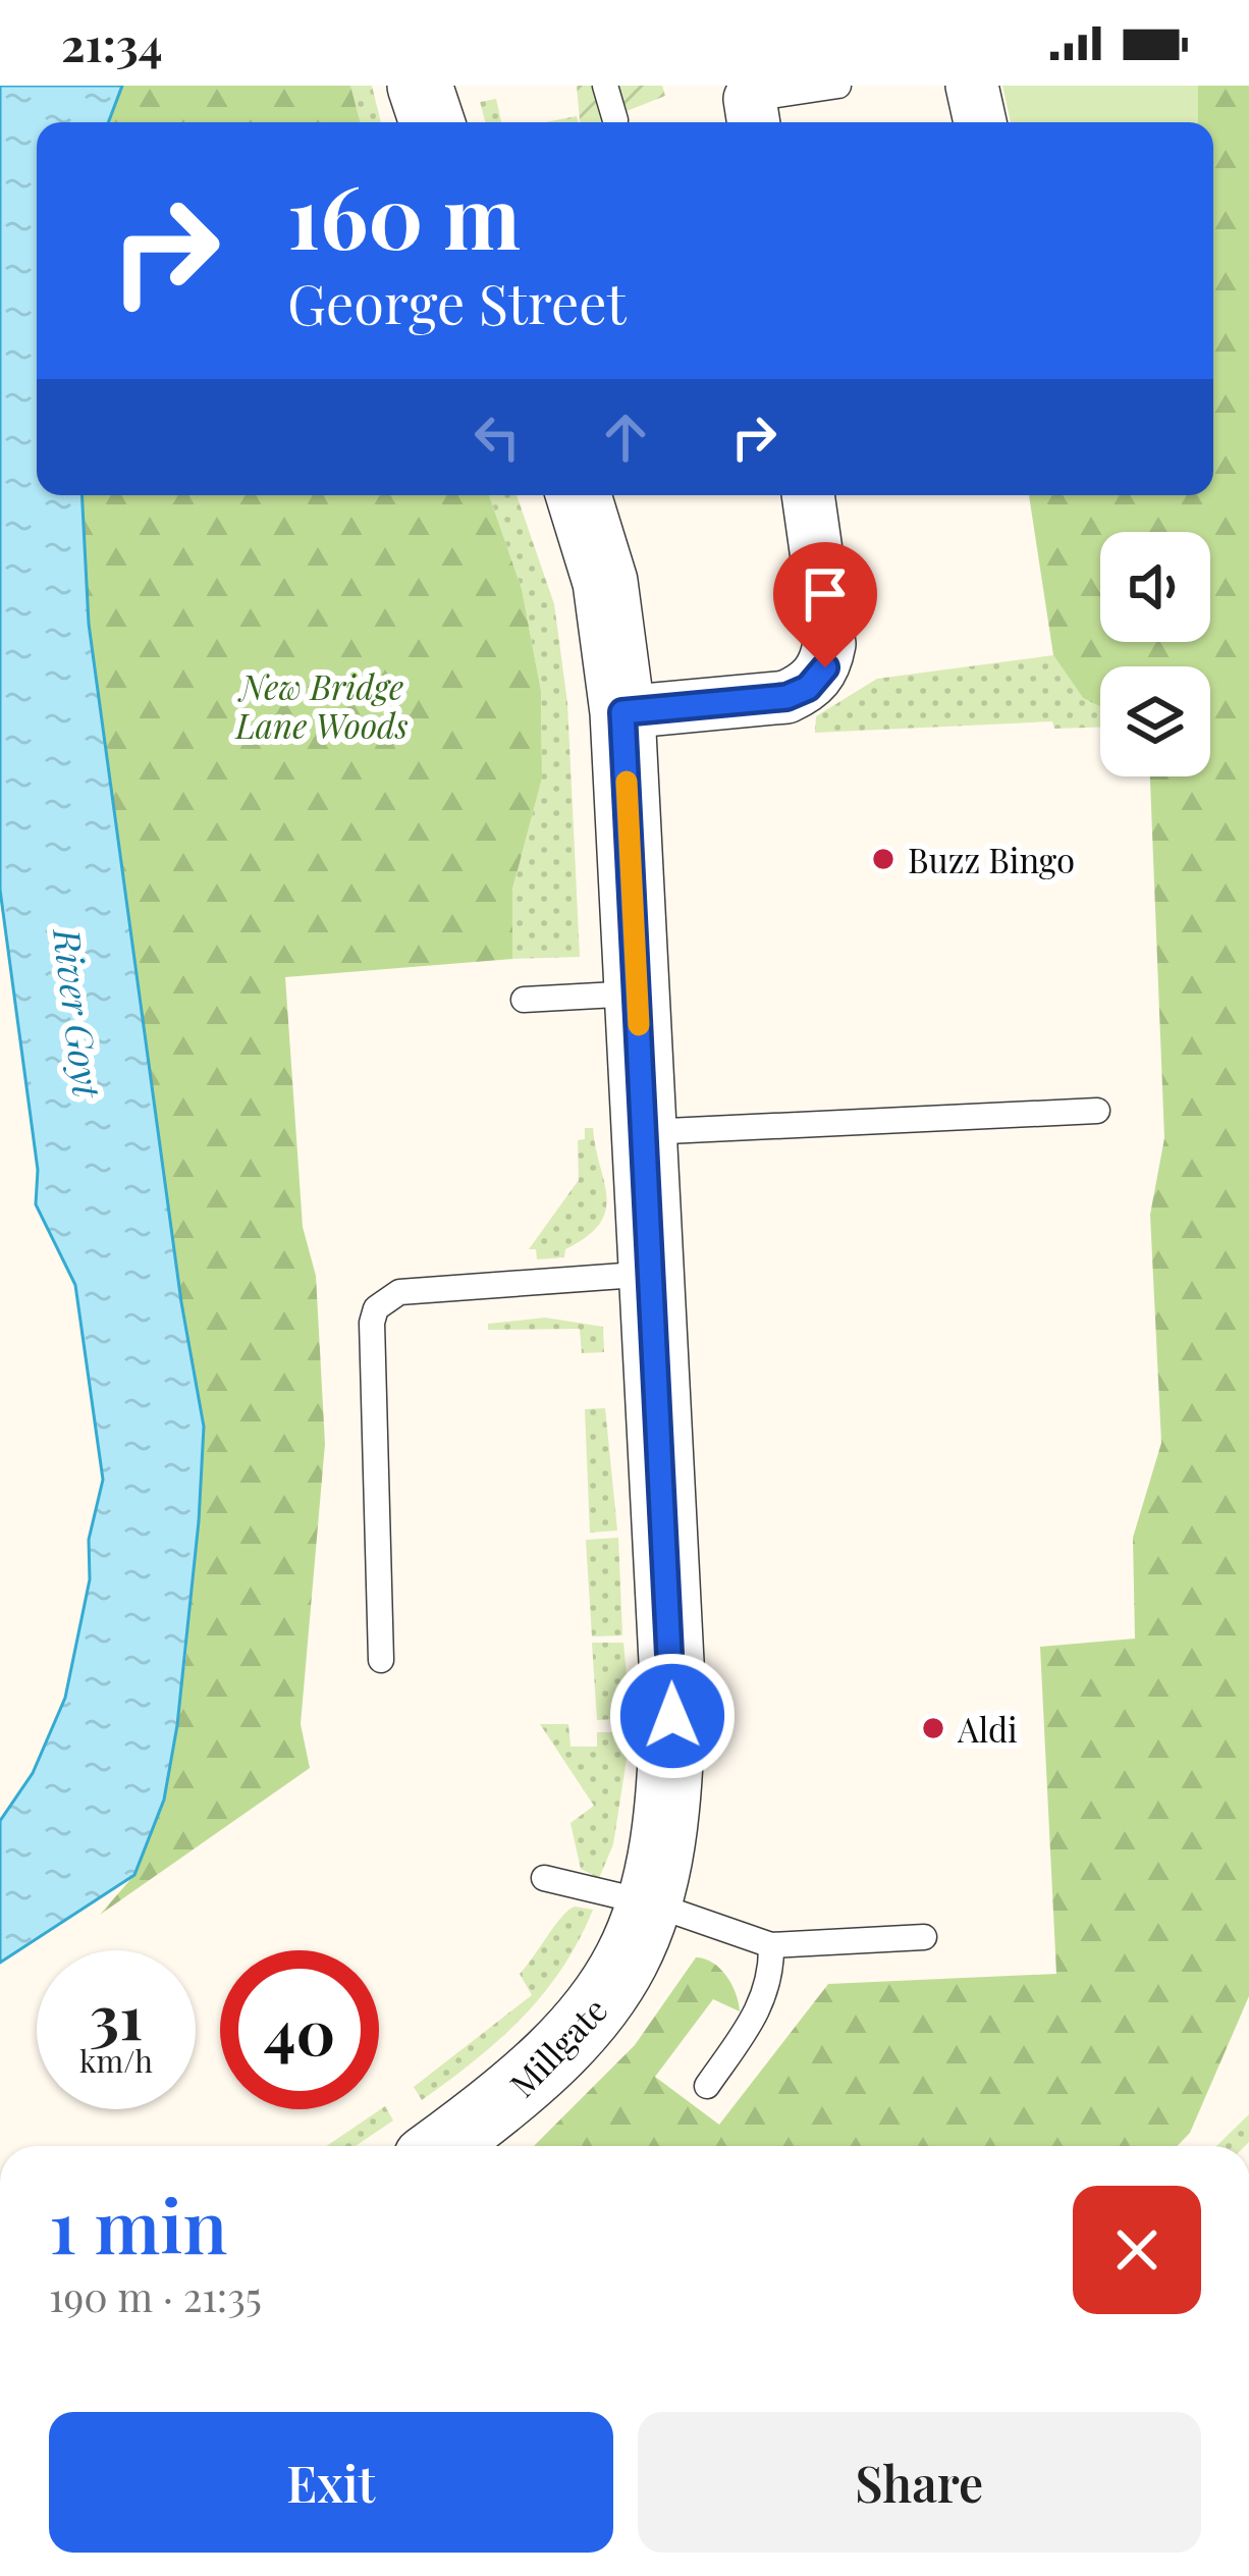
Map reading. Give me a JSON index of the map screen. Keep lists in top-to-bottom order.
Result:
{
  "streets": {
    "street": ["Millgate"]
  },
  "water": ["River Goyt"],
  "parks": ["New Bridge Lane Woods"],
  "places": ["Buzz Bingo", "Aldi"],
  "page": {
    "status": "21:34",
    "turn": ["160 m", "George Street"],
    "speed": "31 km/h",
    "limit": "40",
    "heading": ["1 min", "190 m · 21:35"],
    "buttons": ["Exit", "Share"]
  }
}
